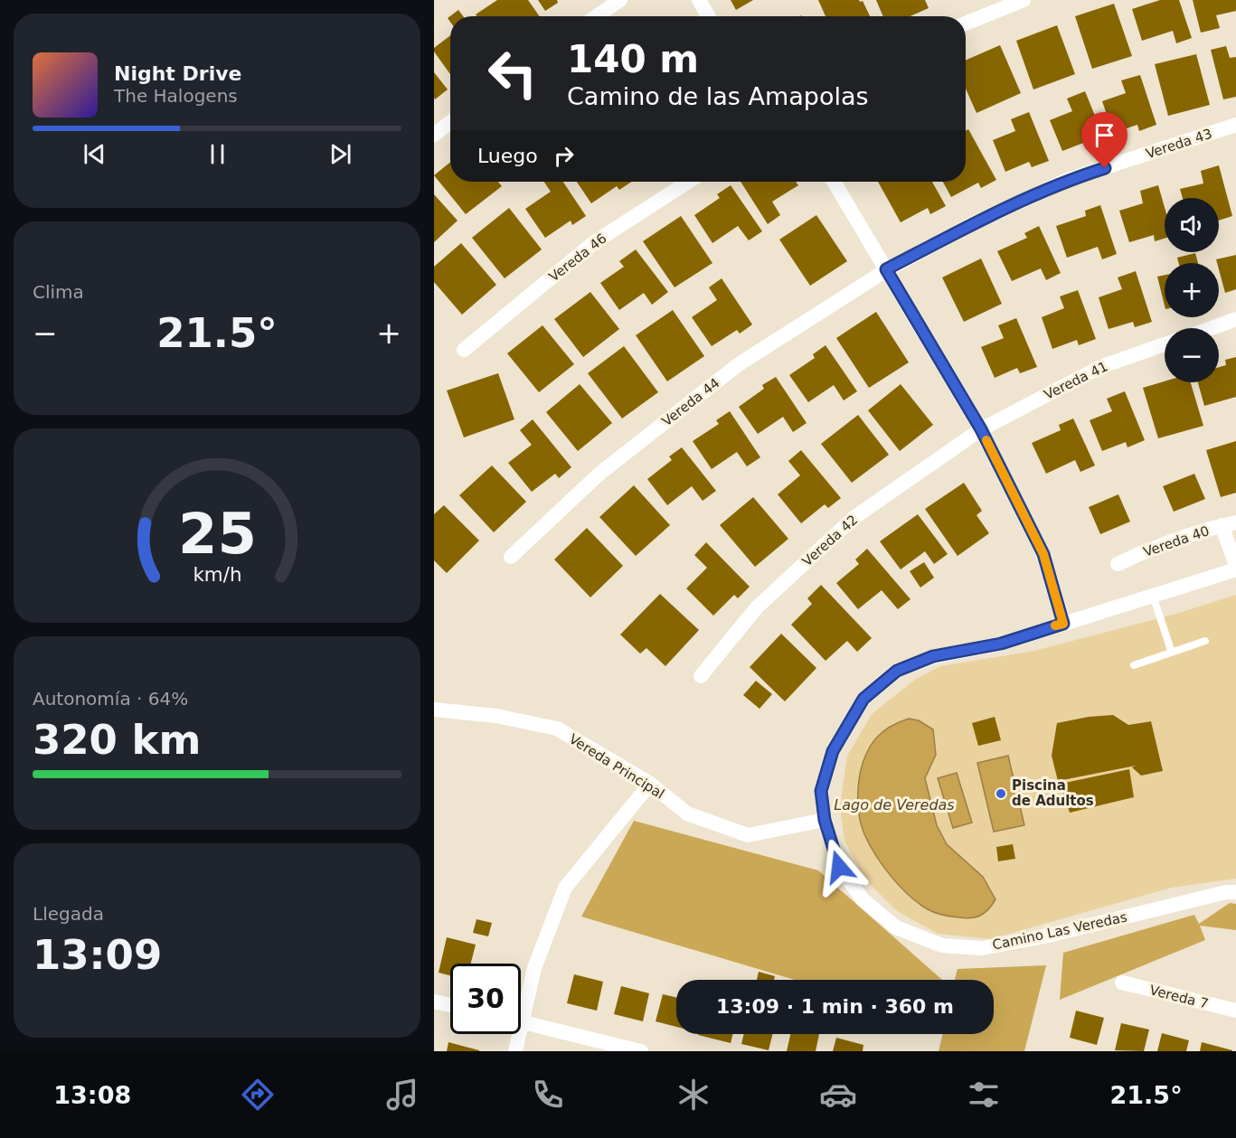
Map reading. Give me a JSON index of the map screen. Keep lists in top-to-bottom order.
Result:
{
  "streets": {
    "street": [
      "Vereda 43",
      "Vereda 46",
      "Vereda 41",
      "Vereda 44",
      "Vereda 42",
      "Vereda 40",
      "Vereda Principal",
      "Camino Las Veredas",
      "Vereda 7"
    ]
  },
  "crossings": [
    ["Vereda 43", "Vereda 44"],
    ["Vereda 41", "Vereda 42"],
    ["Vereda Principal", "Camino Las Veredas"]
  ],
  "water": ["Lago de Veredas"],
  "places": ["Piscina de Adultos"],
  "page": {
    "turn": ["140 m", "Camino de las Amapolas"],
    "song": ["Night Drive", "The Halogens"],
    "then": "Luego",
    "map_buttons": ["+", "−"],
    "tile": [
      "Clima",
      ["Autonomía · 64%", "320 km"],
      ["Llegada", "13:09"]
    ],
    "heat": ["−", "21.5°", "+"],
    "limit": "30",
    "trip": "13:09 · 1 min · 360 m",
    "tabs": ["13:08", "21.5°"],
    "gauge": ["25", "km/h"]
  }
}
